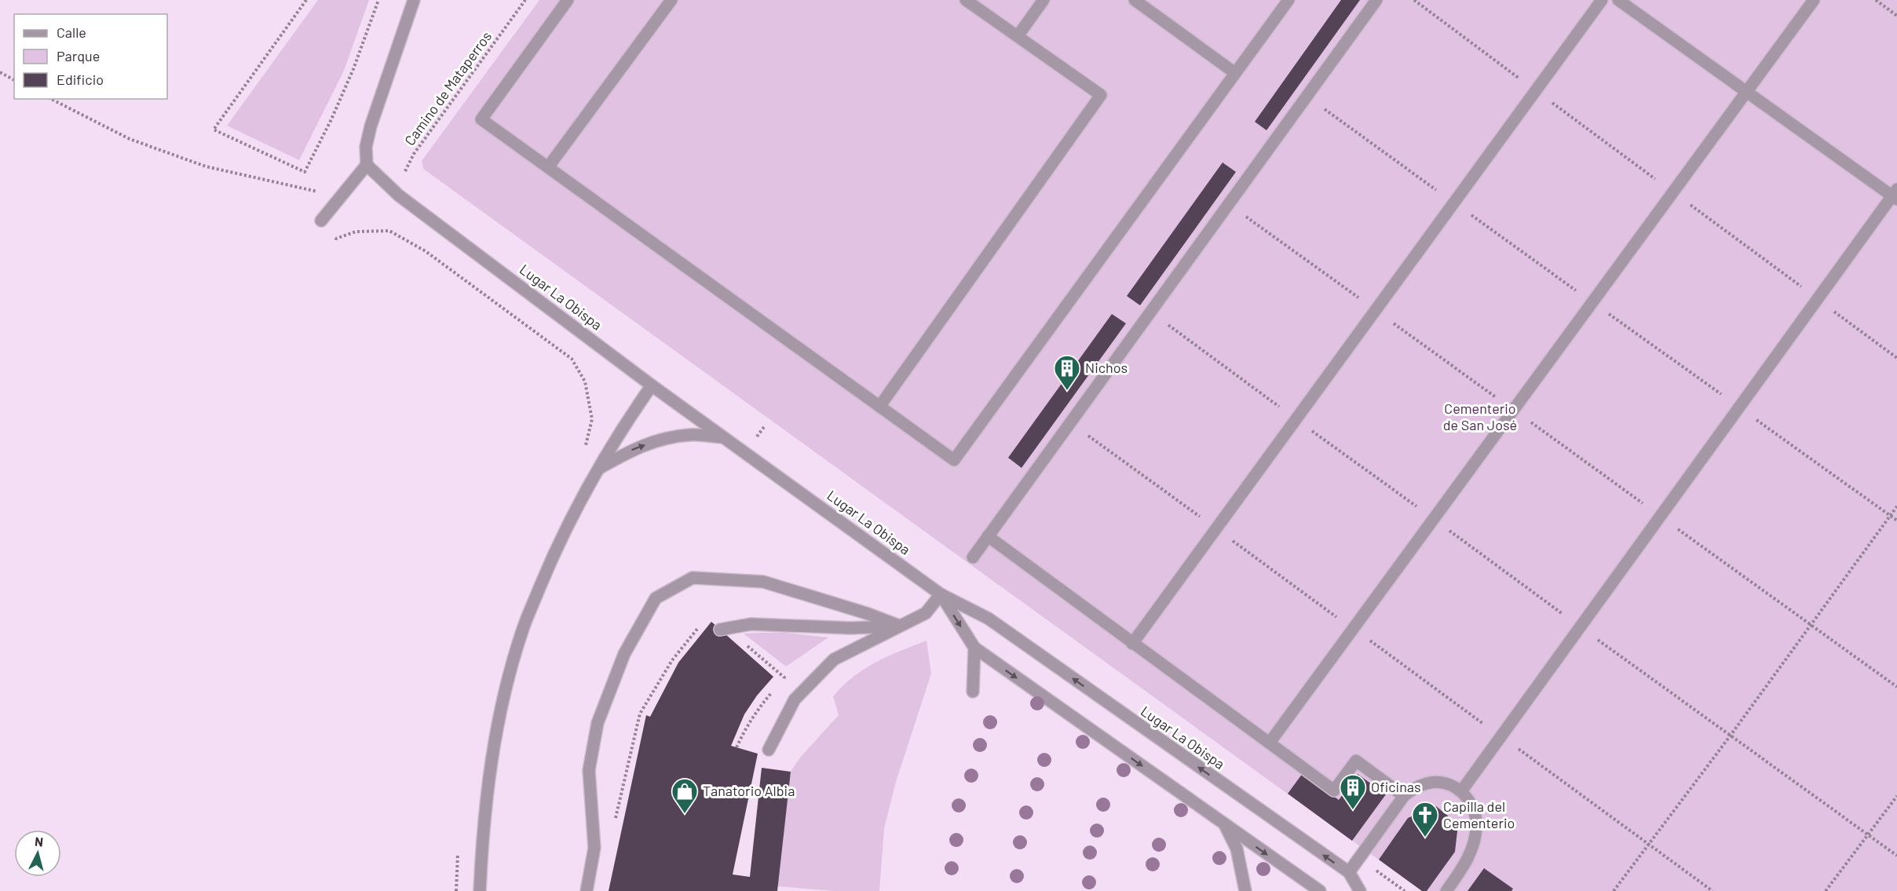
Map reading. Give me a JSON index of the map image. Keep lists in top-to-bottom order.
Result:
{
  "streets": {
    "street": ["Lugar La Obispa"],
    "path": ["Camino de Mataperros"]
  },
  "crossings": [
    ["Camino de Mataperros", "Lugar La Obispa"]
  ],
  "parks": ["Cementerio de San José"],
  "places": {
    "building": ["Nichos", "Oficinas"],
    "shop": ["Tanatorio Albia"],
    "church": ["Capilla del Cementerio"]
  },
  "legend": ["Calle", "Parque", "Edificio"],
  "north": "top"
}
